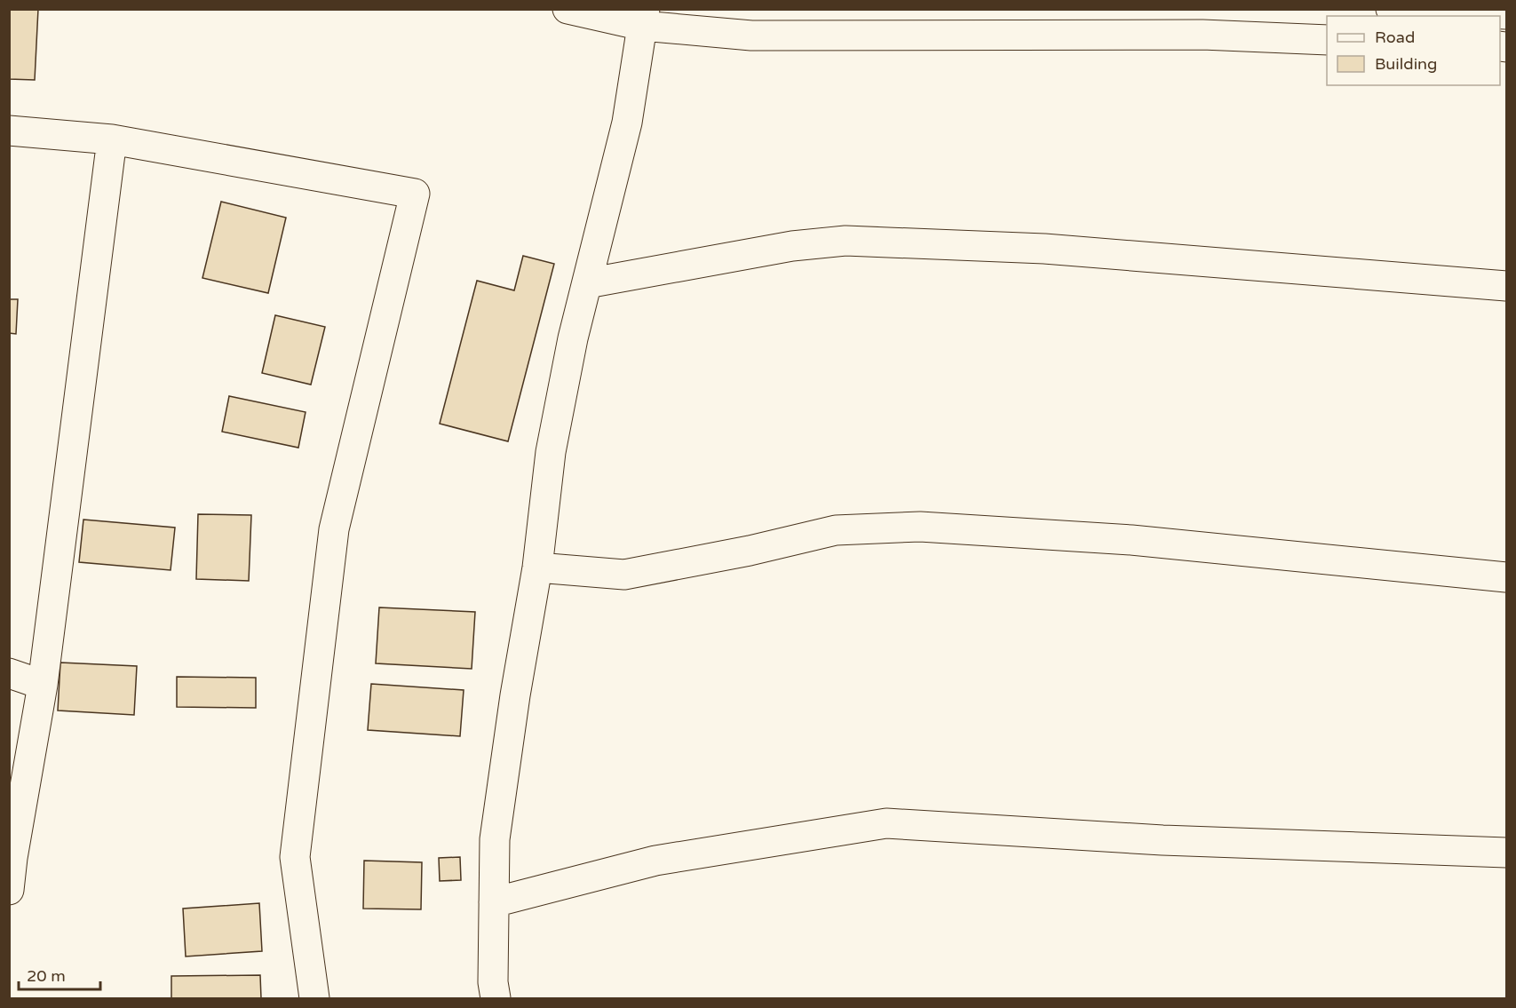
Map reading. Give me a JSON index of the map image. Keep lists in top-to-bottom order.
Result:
{
  "legend": ["Road", "Building"],
  "scale_bar": "20 m"
}
